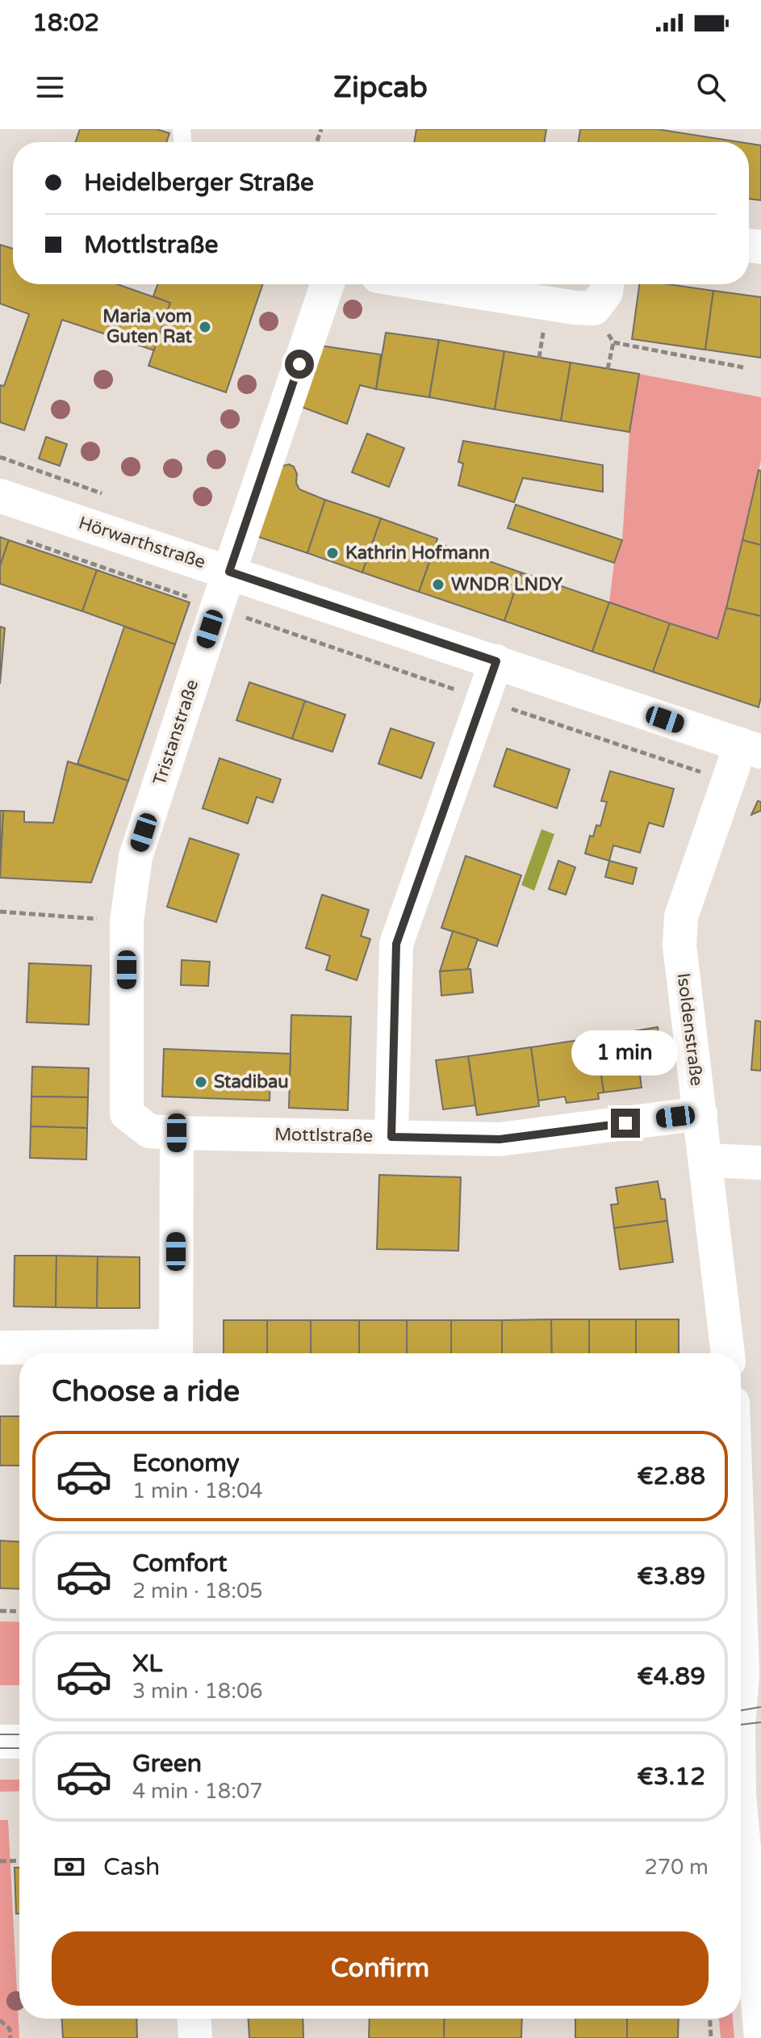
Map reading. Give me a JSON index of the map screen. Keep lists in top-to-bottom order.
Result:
{
  "streets": {
    "street": [
      "Hörwarthstraße",
      "Tristanstraße",
      "Isoldenstraße",
      "Mottlstraße"
    ]
  },
  "crossings": [
    ["Hörwarthstraße", "Tristanstraße"],
    ["Hörwarthstraße", "Isoldenstraße"],
    ["Tristanstraße", "Mottlstraße"],
    ["Isoldenstraße", "Mottlstraße"]
  ],
  "places": [
    "Maria vom Guten Rat",
    "Kathrin Hofmann",
    "WNDR LNDY",
    "Stadibau"
  ],
  "page": {
    "status": "18:02",
    "header": "Zipcab",
    "banner": ["Heidelberger Straße", "Mottlstraße"],
    "bubble": "1 min",
    "heading": "Choose a ride",
    "list": [
      {
        "name": "Economy",
        "note": "1 min · 18:04",
        "value": "€2.88"
      },
      {
        "name": "Comfort",
        "note": "2 min · 18:05",
        "value": "€3.89"
      },
      {
        "name": "XL",
        "note": "3 min · 18:06",
        "value": "€4.89"
      },
      {
        "name": "Green",
        "note": "4 min · 18:07",
        "value": "€3.12"
      }
    ],
    "pay": ["Cash", "270 m"],
    "buttons": "Confirm"
  }
}
